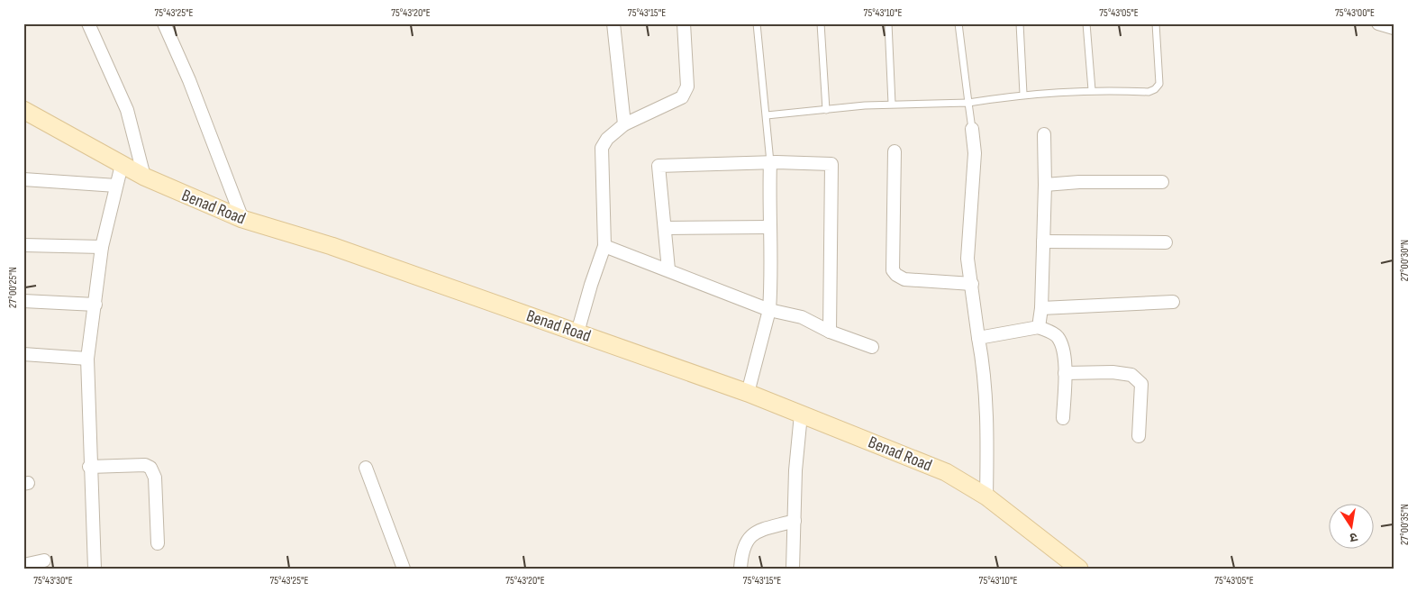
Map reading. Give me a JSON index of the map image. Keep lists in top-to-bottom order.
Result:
{
  "streets": {
    "main road": ["Benad Road"]
  },
  "north": "bottom",
  "coordinates": [
    "75°43'25\"E",
    "75°43'20\"E",
    "75°43'15\"E",
    "75°43'10\"E",
    "75°43'05\"E",
    "75°43'00\"E",
    "27°00'30\"N",
    "27°00'25\"N",
    "27°00'35\"N",
    "75°43'30\"E"
  ]
}
